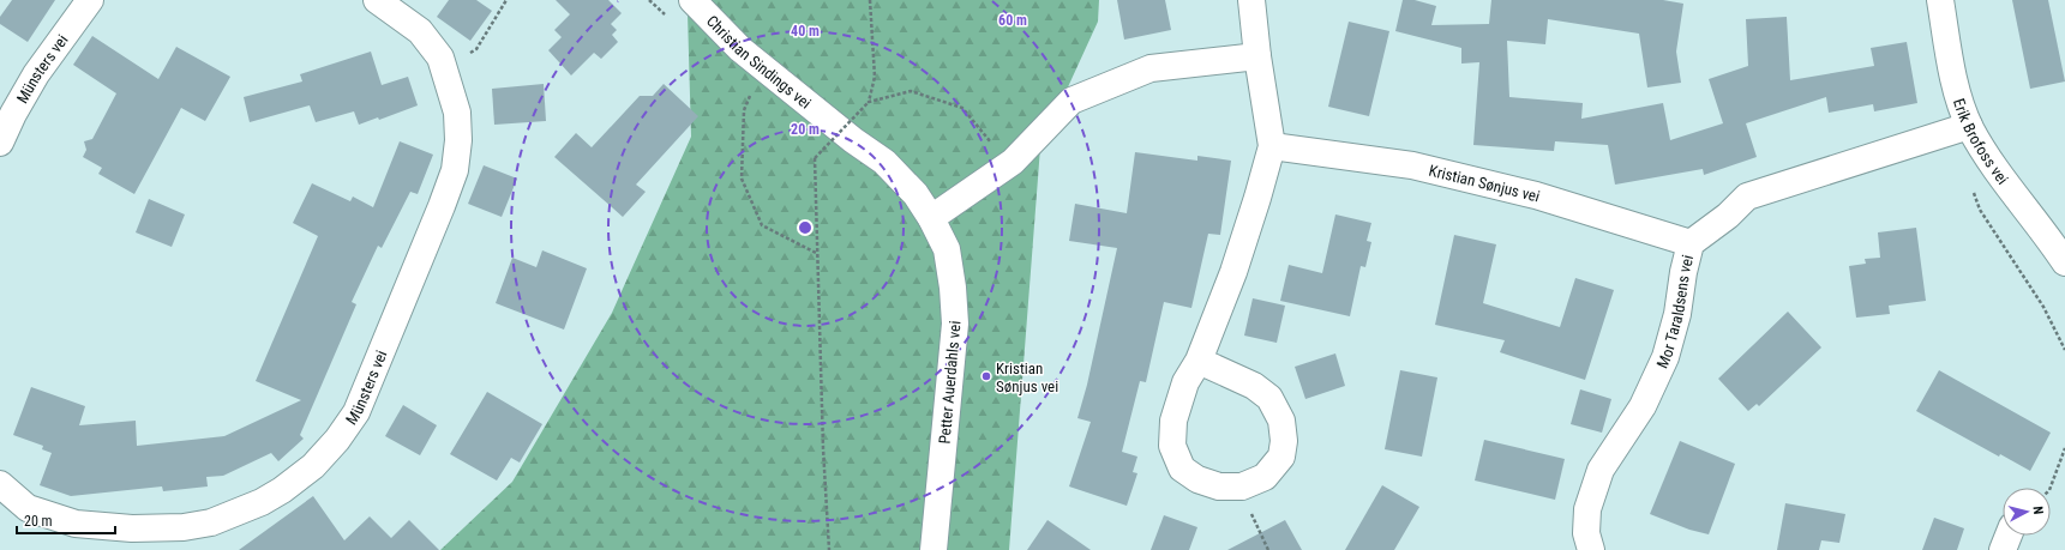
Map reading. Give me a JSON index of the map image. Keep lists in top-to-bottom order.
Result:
{
  "streets": {
    "street": [
      "Christian Sindings vei",
      "Münsters vei",
      "Erik Brofoss vei",
      "Kristian Sønjus vei",
      "Mor Taraldsens vei",
      "Petter Auerdahls vei"
    ]
  },
  "crossings": [
    ["Christian Sindings vei", "Petter Auerdahls vei"],
    ["Erik Brofoss vei", "Mor Taraldsens vei"],
    ["Kristian Sønjus vei", "Mor Taraldsens vei"]
  ],
  "places": ["Kristian Sønjus vei"],
  "scale_bar": "20 m",
  "north": "right",
  "rings": ["60 m", "40 m", "20 m"]
}
